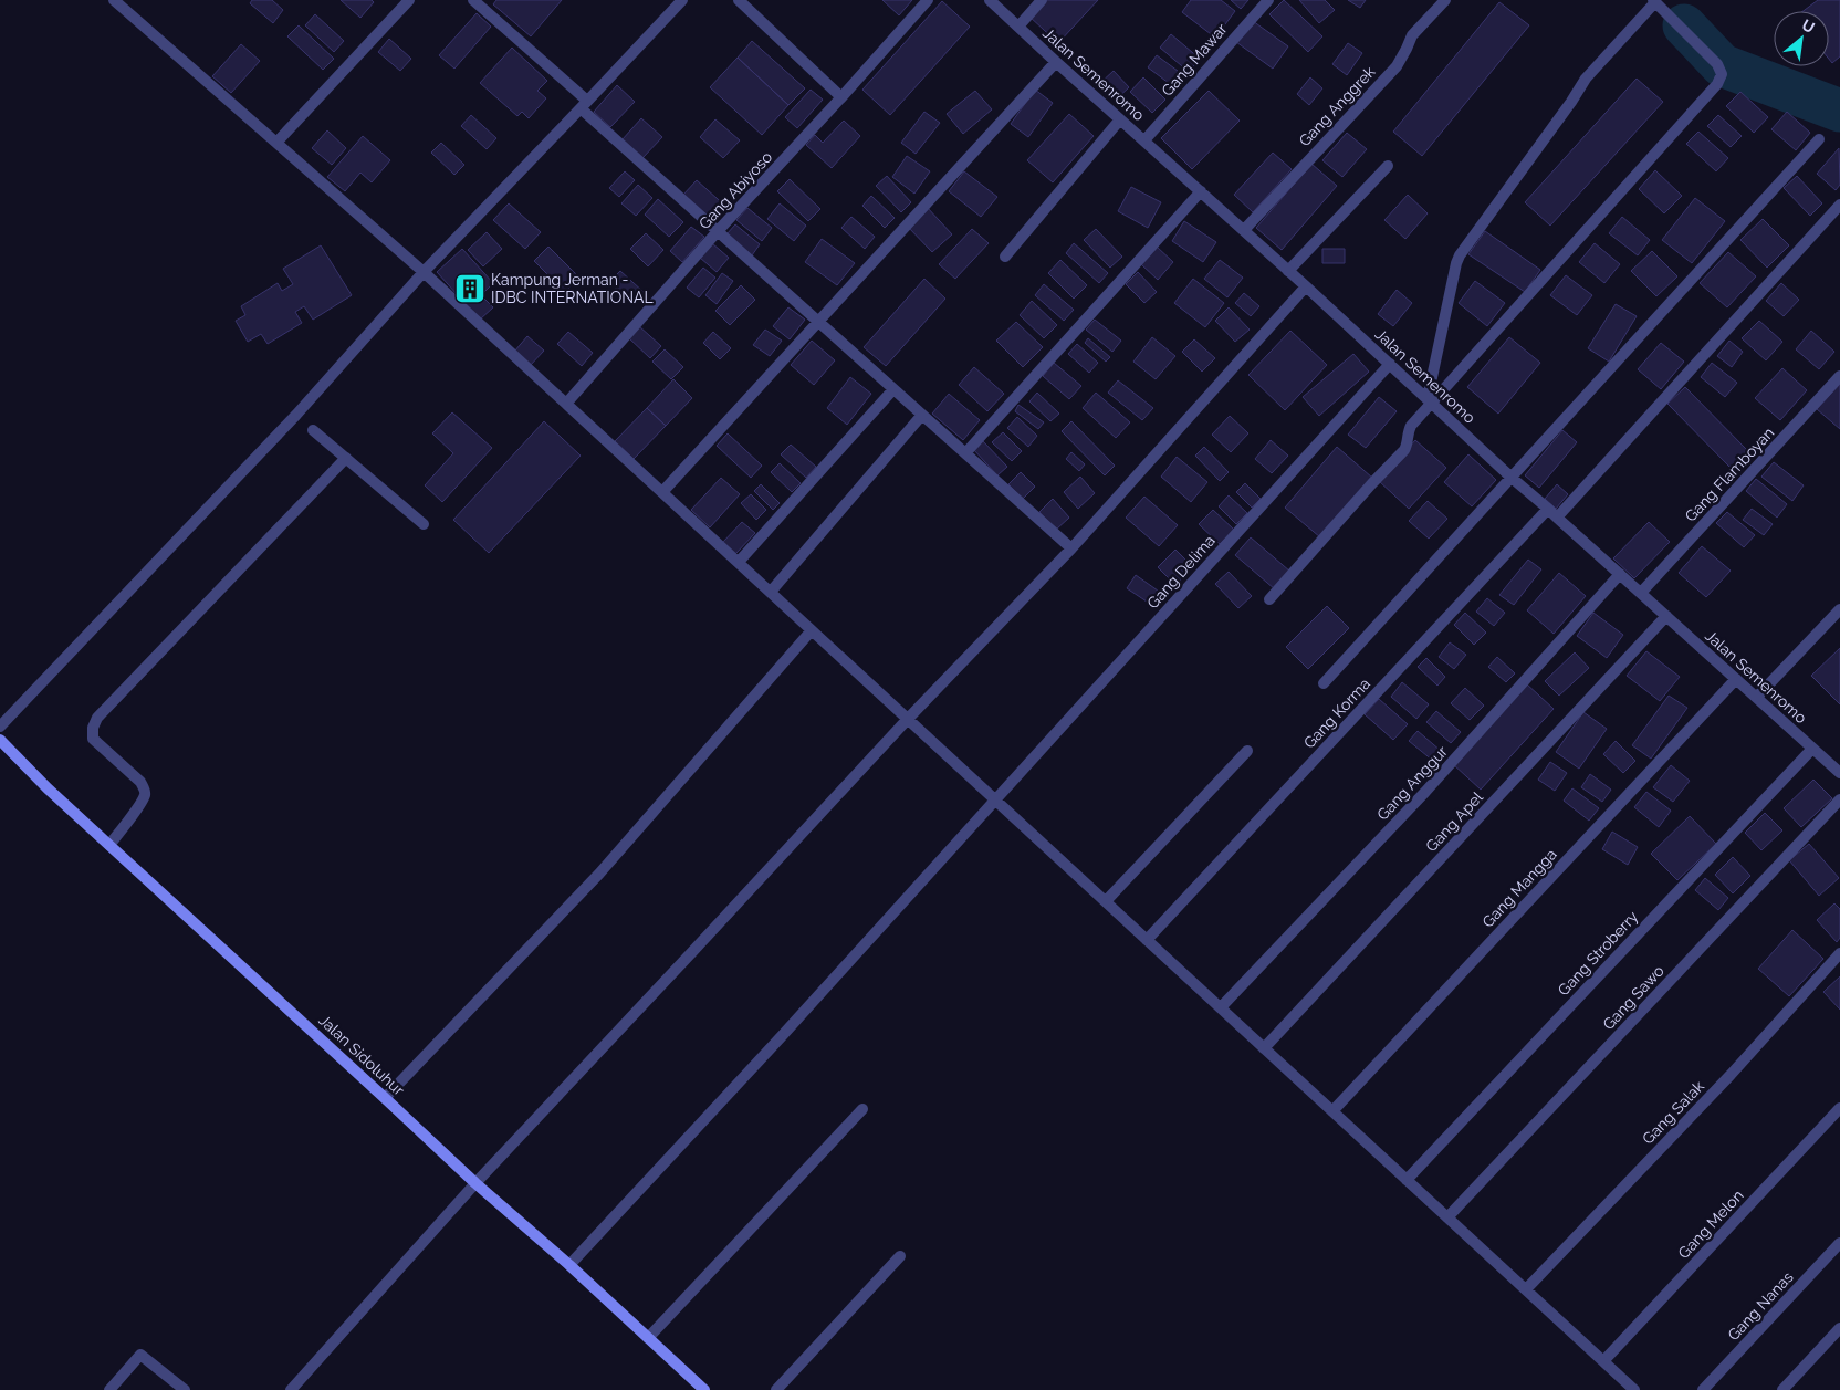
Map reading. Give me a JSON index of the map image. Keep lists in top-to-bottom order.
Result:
{
  "streets": {
    "main road": ["Jalan Sidoluhur"],
    "street": [
      "Gang Mawar",
      "Jalan Semenromo",
      "Gang Anggrek",
      "Gang Abiyoso",
      "Gang Flamboyan",
      "Gang Delima",
      "Gang Korma",
      "Gang Anggur",
      "Gang Apel",
      "Gang Mangga",
      "Gang Stroberry",
      "Gang Sawo",
      "Gang Salak",
      "Gang Melon",
      "Gang Nanas"
    ]
  },
  "crossings": [
    ["Gang Mawar", "Jalan Semenromo"],
    ["Jalan Semenromo", "Gang Anggrek"],
    ["Jalan Semenromo", "Gang Flamboyan"],
    ["Jalan Semenromo", "Gang Delima"],
    ["Jalan Semenromo", "Gang Korma"],
    ["Jalan Semenromo", "Gang Anggur"],
    ["Jalan Semenromo", "Gang Apel"],
    ["Jalan Semenromo", "Gang Mangga"],
    ["Jalan Semenromo", "Gang Stroberry"],
    ["Gang Delima", "Jalan Sidoluhur"]
  ],
  "places": {
    "building": ["Kampung Jerman - IDBC INTERNATIONAL"]
  },
  "north": "top right"
}
